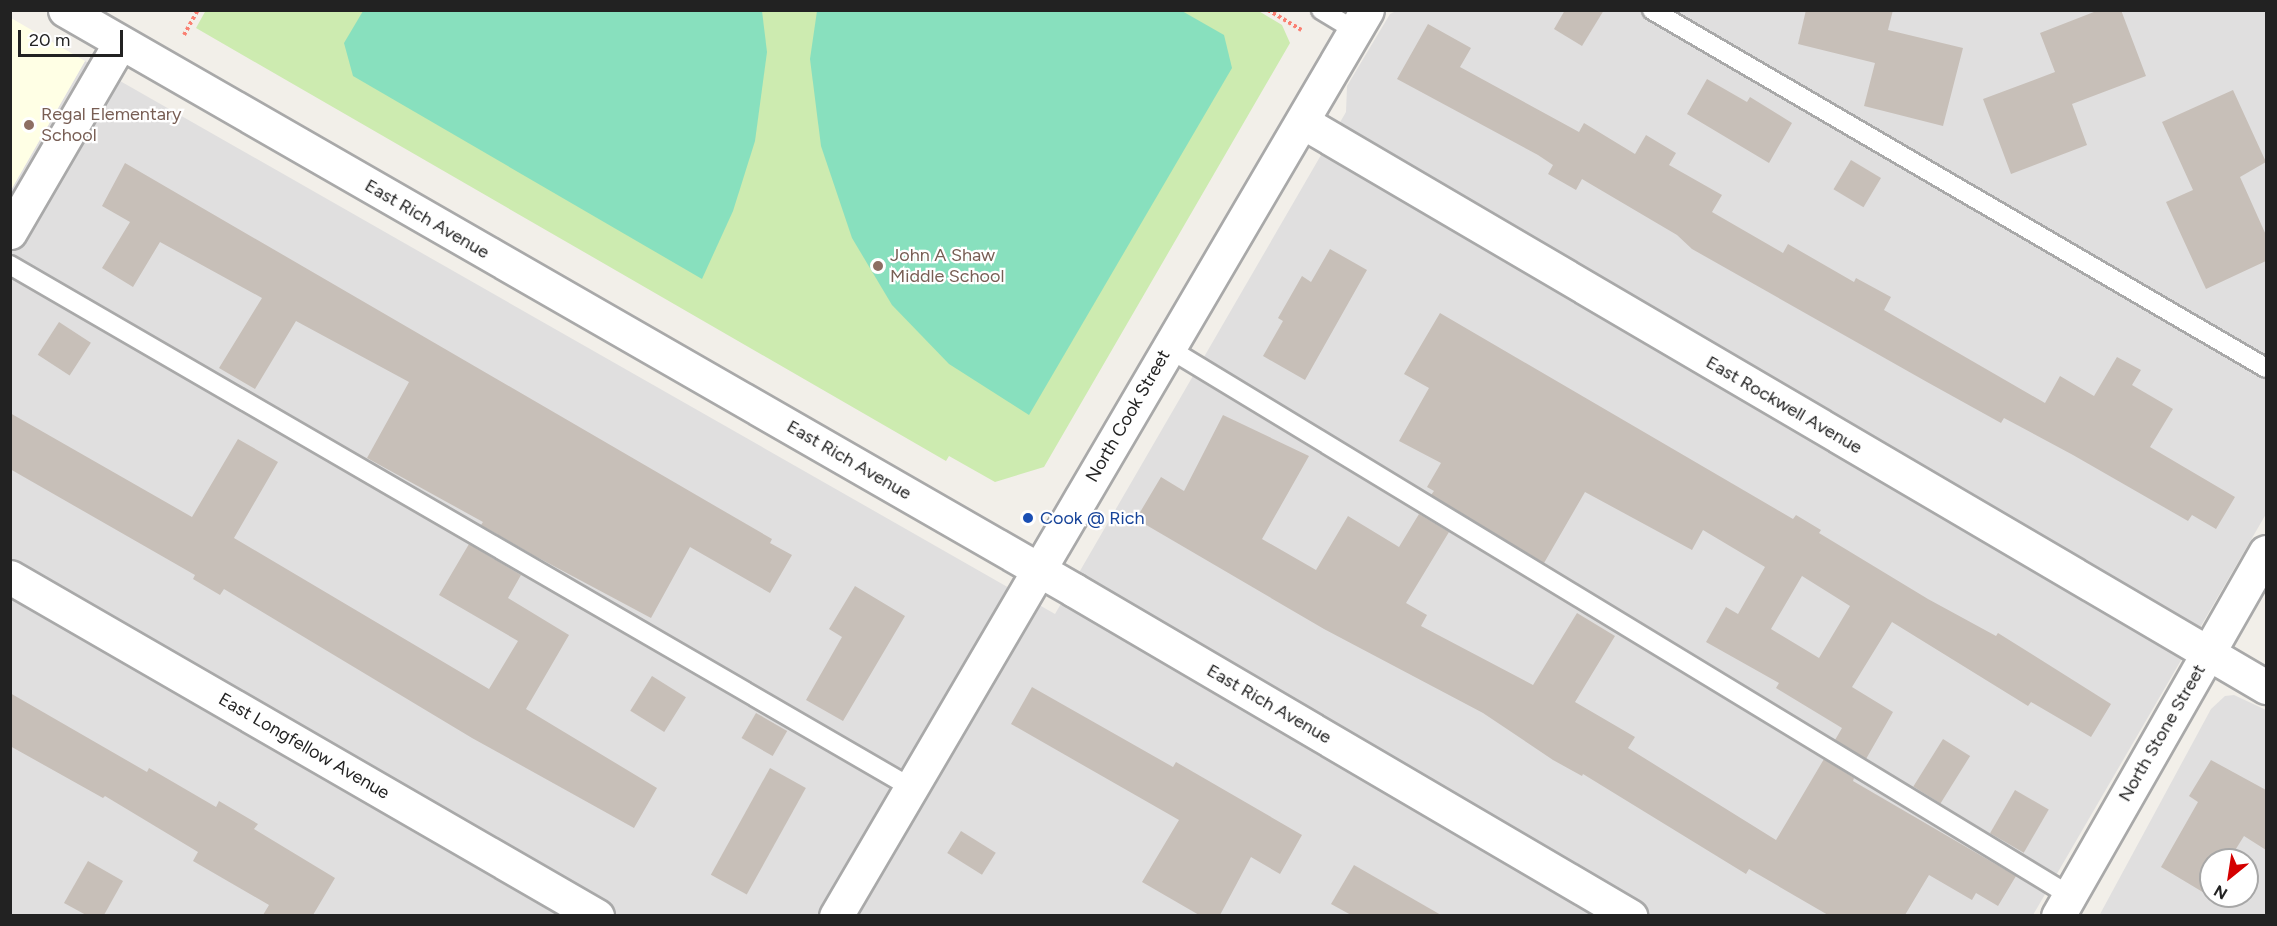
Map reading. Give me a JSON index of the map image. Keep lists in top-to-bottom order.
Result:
{
  "streets": {
    "street": [
      "East Rich Avenue",
      "East Rockwell Avenue",
      "North Cook Street",
      "North Stone Street",
      "East Longfellow Avenue"
    ]
  },
  "crossings": [
    ["East Rich Avenue", "North Cook Street"],
    ["East Rockwell Avenue", "North Cook Street"],
    ["East Rockwell Avenue", "North Stone Street"]
  ],
  "places": ["Regal Elementary School", "John A Shaw Middle School", "Cook @ Rich"],
  "scale_bar": "20 m",
  "north": "bottom left"
}
